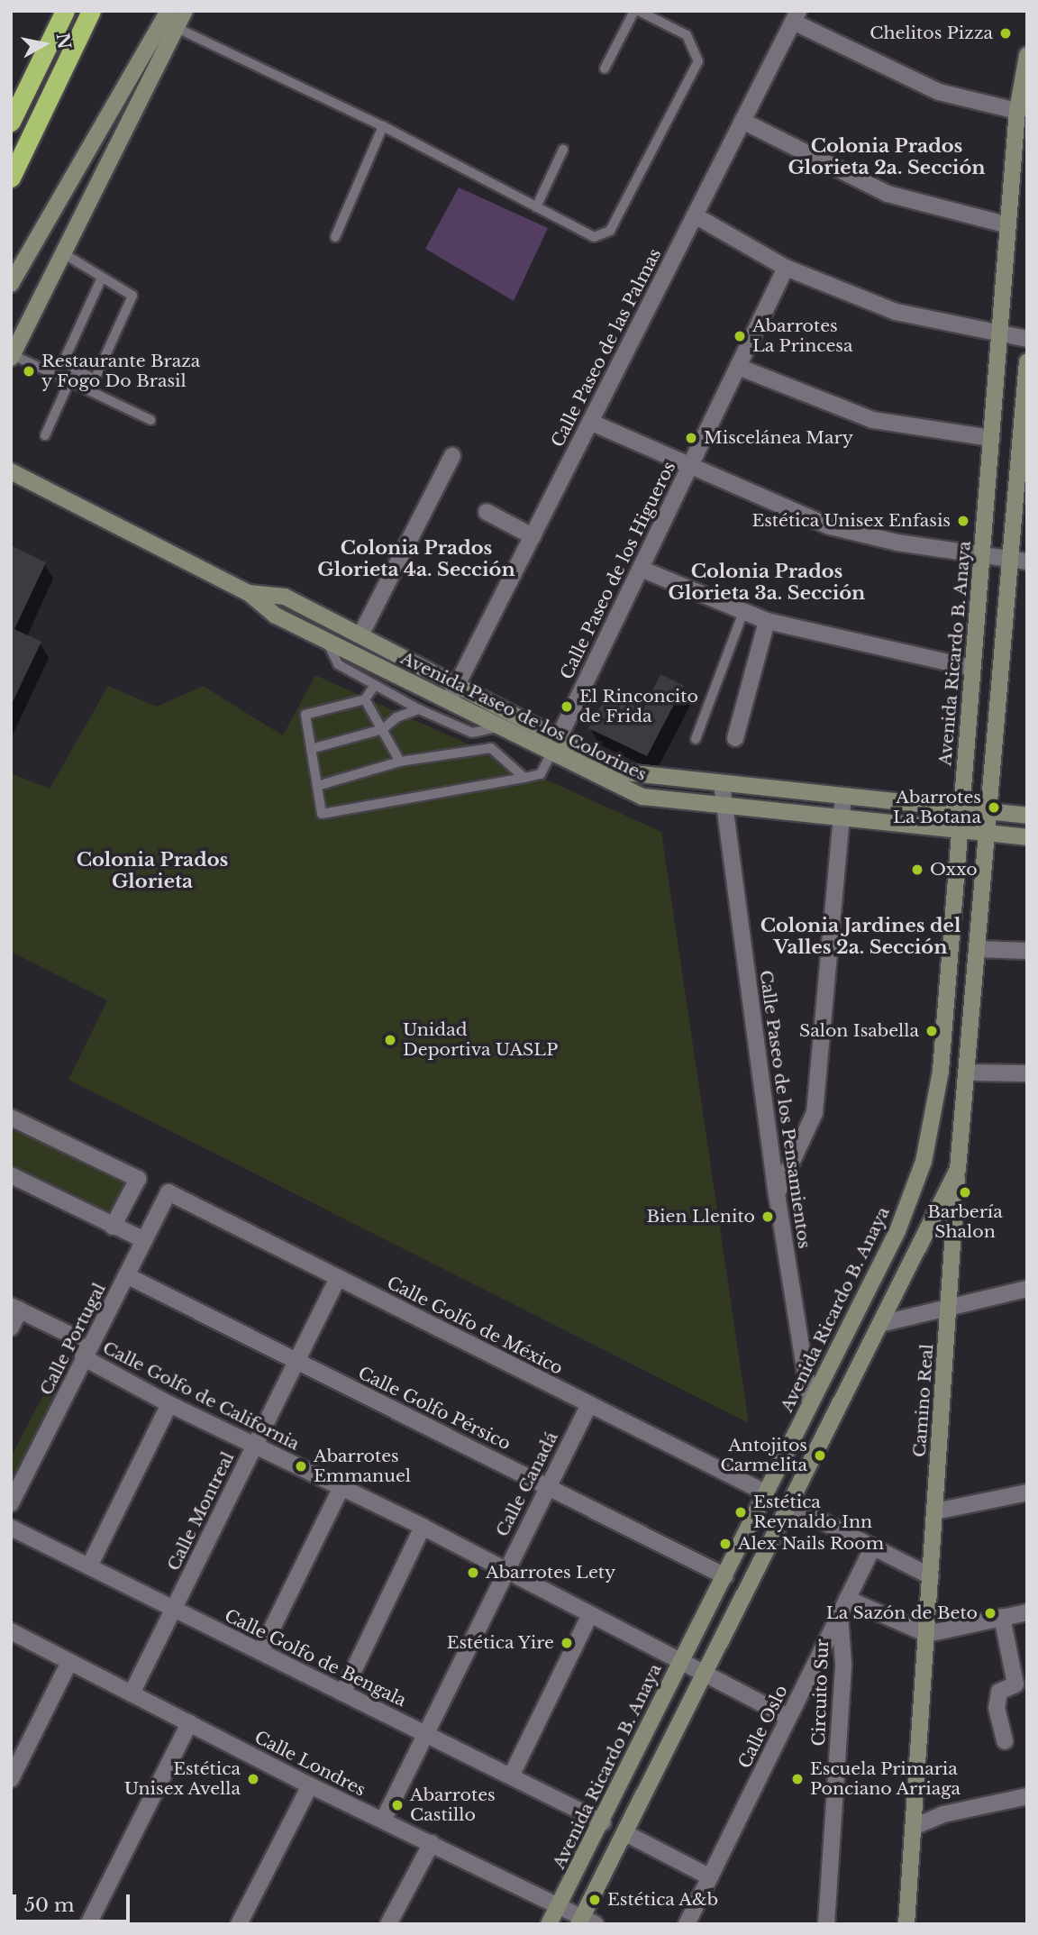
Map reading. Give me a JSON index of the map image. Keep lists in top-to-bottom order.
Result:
{
  "streets": {
    "main road": ["Avenida Ricardo B. Anaya", "Avenida Paseo de los Colorines", "Camino Real"],
    "street": [
      "Calle Paseo de las Palmas",
      "Calle Paseo de los Higueros",
      "Calle Paseo de los Pensamientos",
      "Calle Golfo de México",
      "Calle Portugal",
      "Calle Golfo de California",
      "Calle Golfo Pérsico",
      "Calle Canadá",
      "Calle Montreal",
      "Calle Golfo de Bengala",
      "Circuito Sur",
      "Calle Oslo",
      "Calle Londres"
    ]
  },
  "crossings": [
    ["Calle Paseo de las Palmas", "Avenida Paseo de los Colorines"],
    ["Calle Paseo de los Higueros", "Avenida Paseo de los Colorines"],
    ["Avenida Ricardo B. Anaya", "Avenida Paseo de los Colorines"],
    ["Avenida Ricardo B. Anaya", "Calle Paseo de los Pensamientos"],
    ["Avenida Ricardo B. Anaya", "Calle Golfo de México"],
    ["Avenida Ricardo B. Anaya", "Calle Golfo de California"],
    ["Avenida Ricardo B. Anaya", "Calle Golfo Pérsico"],
    ["Avenida Ricardo B. Anaya", "Calle Golfo de Bengala"],
    ["Avenida Ricardo B. Anaya", "Calle Londres"],
    ["Avenida Paseo de los Colorines", "Calle Paseo de los Pensamientos"],
    ["Calle Golfo de México", "Calle Portugal"],
    ["Calle Golfo de México", "Calle Canadá"],
    ["Calle Golfo de México", "Calle Montreal"],
    ["Calle Portugal", "Calle Golfo de California"],
    ["Calle Portugal", "Calle Golfo Pérsico"],
    ["Calle Golfo de California", "Calle Canadá"],
    ["Calle Golfo de California", "Calle Montreal"],
    ["Calle Golfo de California", "Calle Oslo"],
    ["Calle Golfo Pérsico", "Calle Canadá"],
    ["Calle Golfo Pérsico", "Calle Montreal"],
    ["Calle Canadá", "Calle Golfo de Bengala"],
    ["Calle Canadá", "Calle Londres"],
    ["Calle Montreal", "Calle Golfo de Bengala"],
    ["Calle Montreal", "Calle Londres"],
    ["Circuito Sur", "Calle Oslo"]
  ],
  "districts": [
    "Colonia Prados Glorieta 2a. Sección",
    "Colonia Prados Glorieta 4a. Sección",
    "Colonia Prados Glorieta 3a. Sección",
    "Colonia Prados Glorieta",
    "Colonia Jardines del Valles 2a. Sección"
  ],
  "places": [
    "Chelitos Pizza",
    "Abarrotes La Princesa",
    "Restaurante Braza y Fogo Do Brasil",
    "Miscelánea Mary",
    "Estética Unisex Enfasis",
    "El Rinconcito de Frida",
    "Abarrotes La Botana",
    "Oxxo",
    "Salon Isabella",
    "Unidad Deportiva UASLP",
    "Barbería Shalon",
    "Bien Llenito",
    "Antojitos Carmelita",
    "Abarrotes Emmanuel",
    "Estética Reynaldo Inn",
    "Alex Nails Room",
    "Abarrotes Lety",
    "La Sazón de Beto",
    "Estética Yire",
    "Estética Unisex Avella",
    "Escuela Primaria Ponciano Arriaga",
    "Abarrotes Castillo",
    "Estética A&b"
  ],
  "scale_bar": "50 m",
  "north": "right"
}
